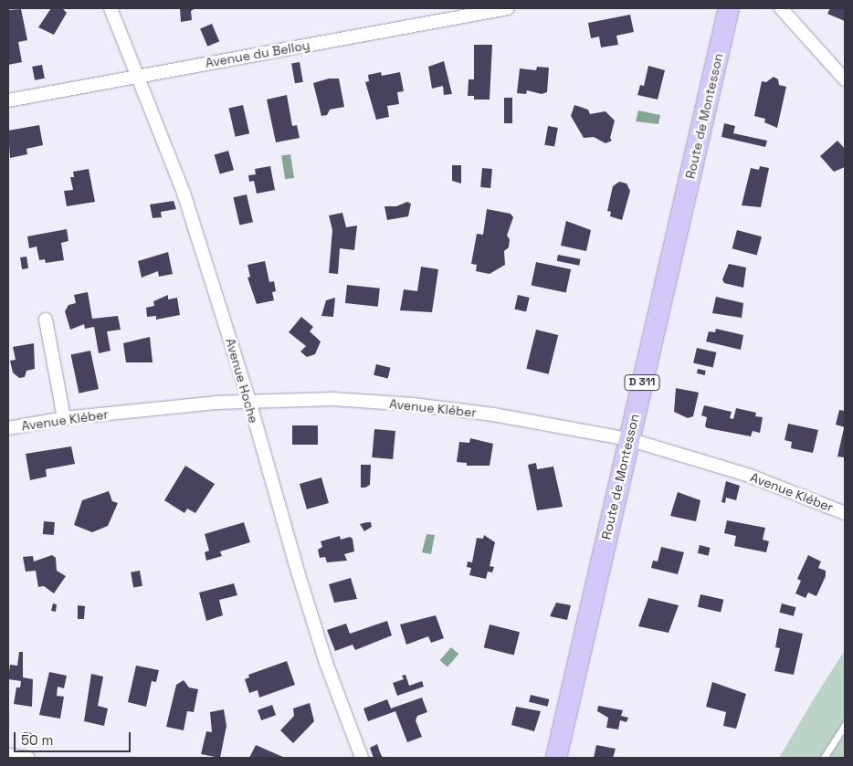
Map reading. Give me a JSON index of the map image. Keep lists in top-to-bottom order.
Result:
{
  "streets": {
    "main road": ["Route de Montesson", "D 311"],
    "street": ["Avenue du Belloy", "Avenue Hoche", "Avenue Kléber"]
  },
  "crossings": [
    ["Avenue du Belloy", "Avenue Hoche"],
    ["Route de Montesson", "Avenue Kléber"],
    ["Avenue Hoche", "Avenue Kléber"]
  ],
  "scale_bar": "50 m"
}
